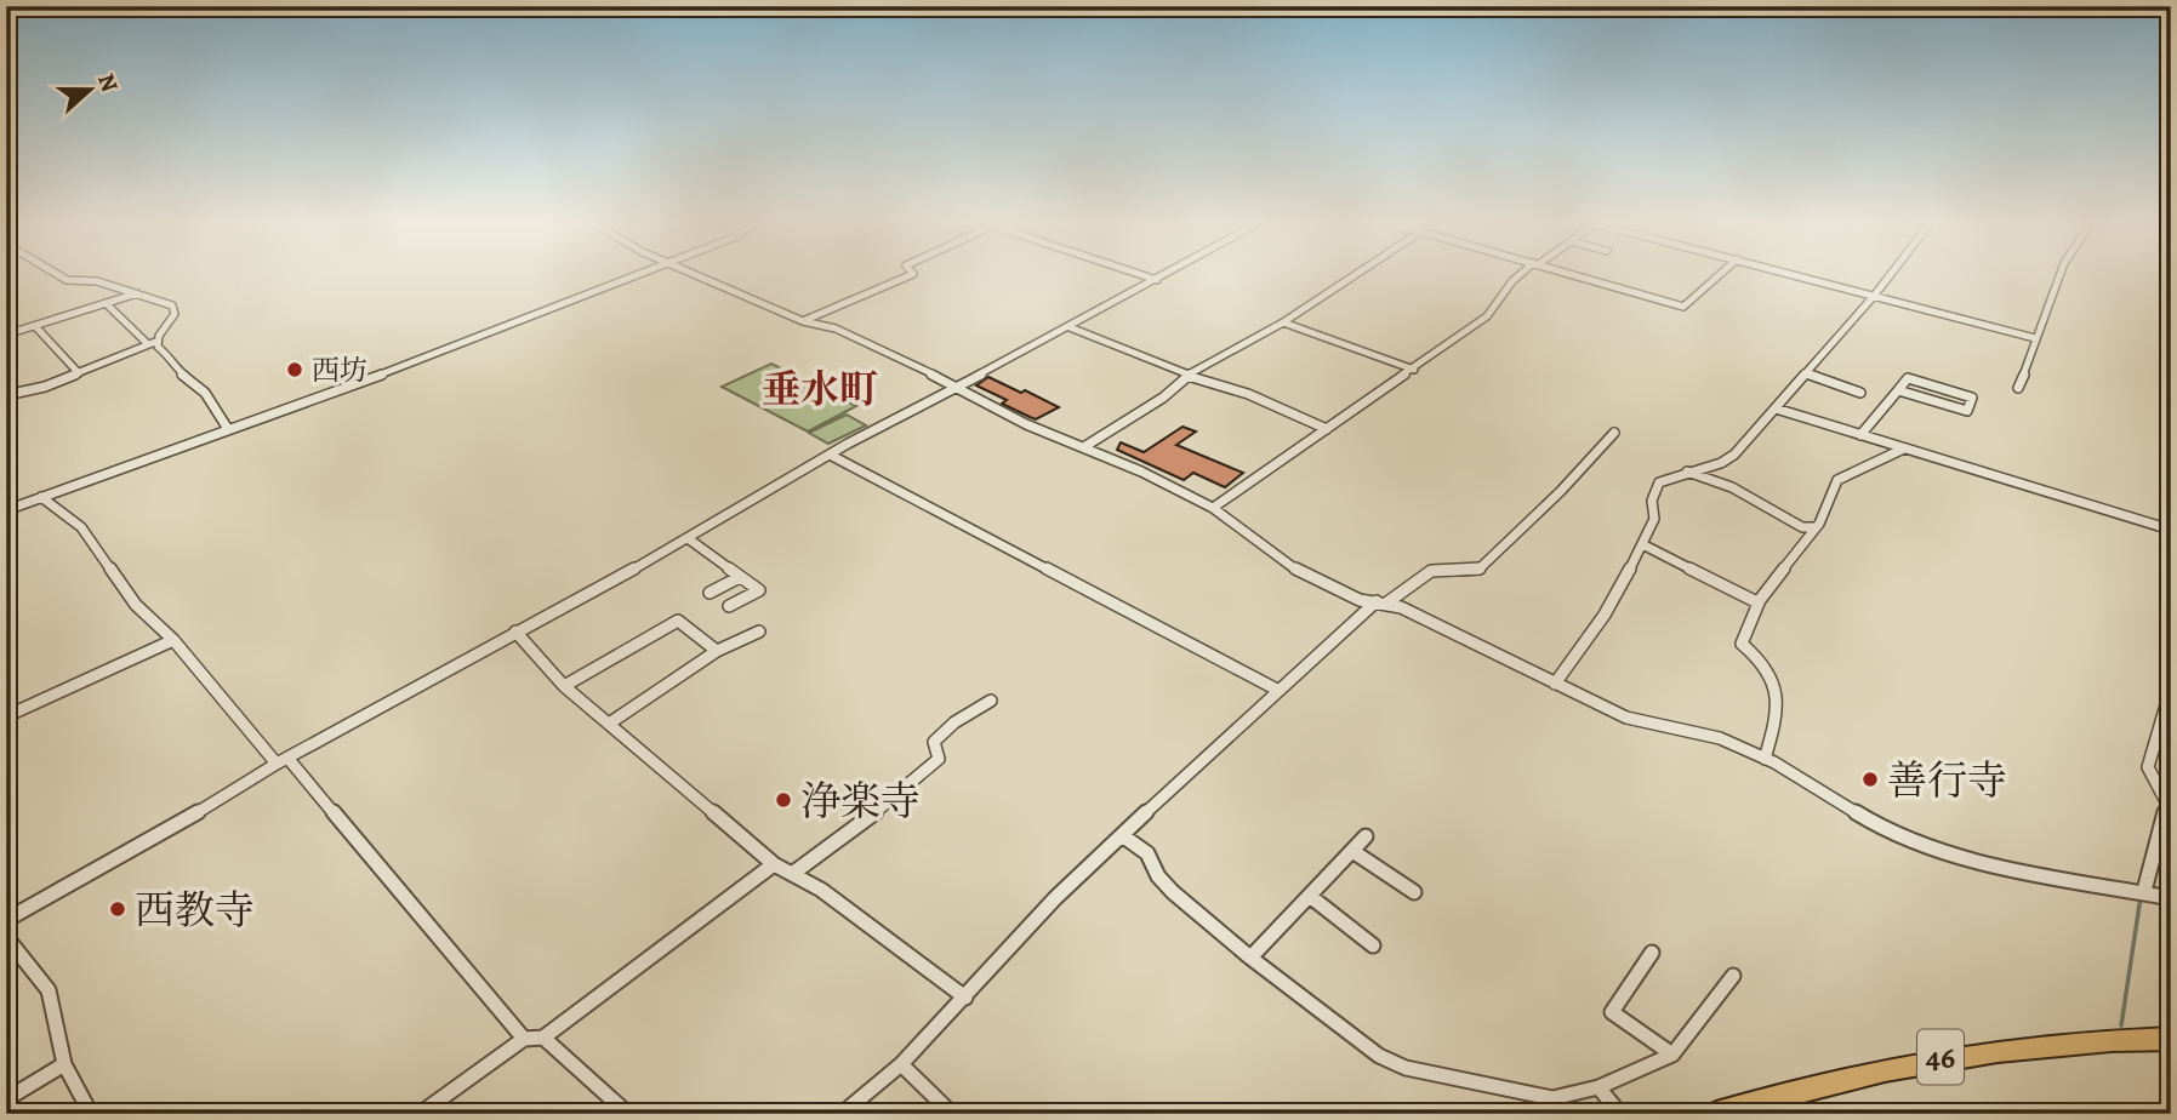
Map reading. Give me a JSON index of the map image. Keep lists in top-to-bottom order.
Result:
{
  "streets": {
    "main road": ["46"]
  },
  "districts": ["垂水町"],
  "places": [
    "西坊",
    "善行寺",
    "浄楽寺",
    "西教寺"
  ],
  "north": "right"
}
